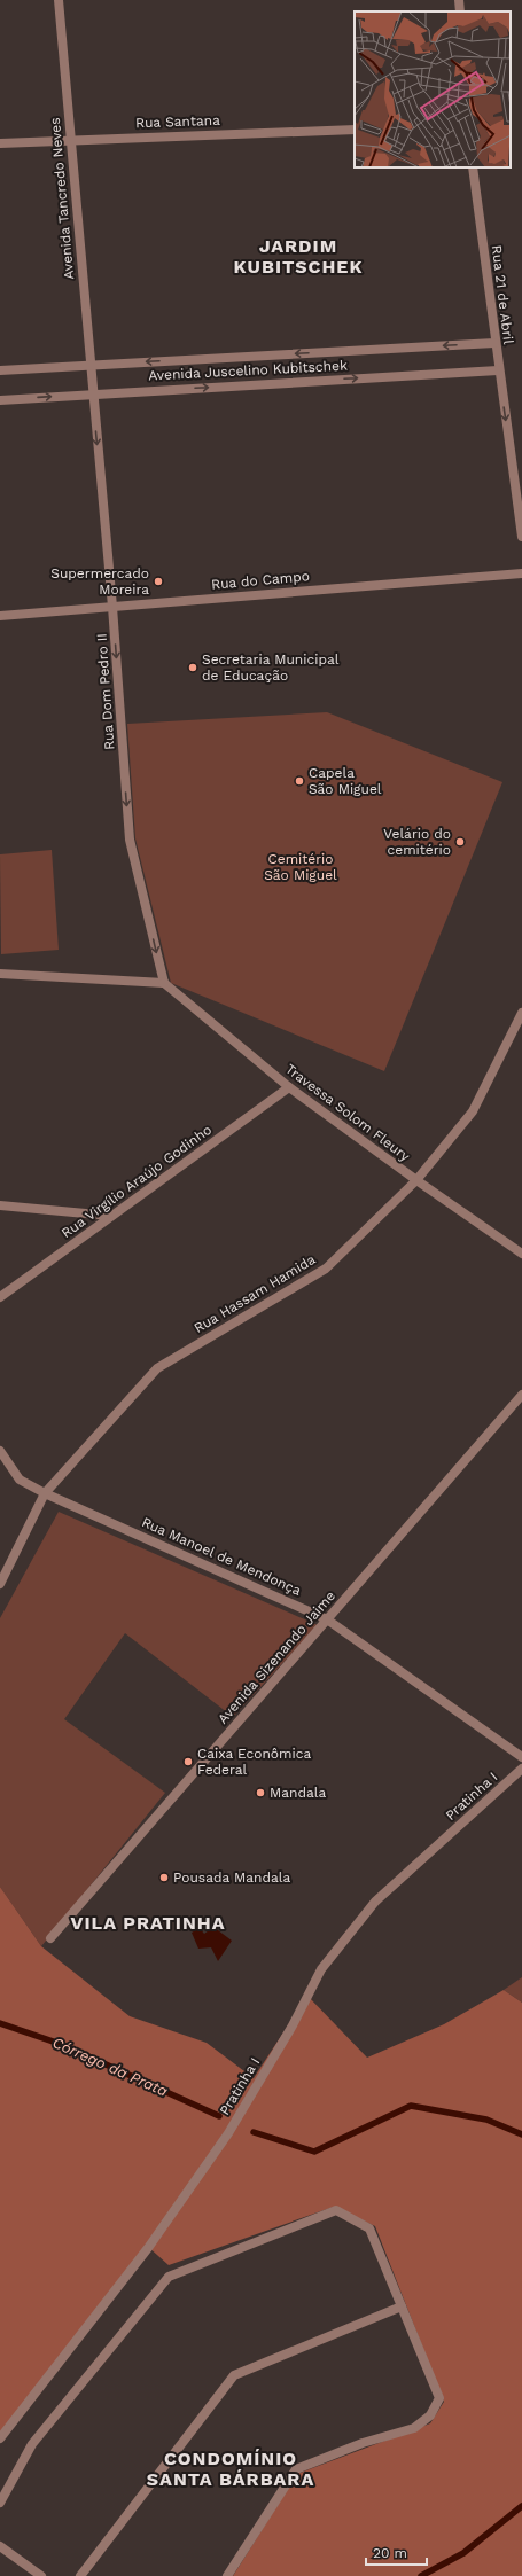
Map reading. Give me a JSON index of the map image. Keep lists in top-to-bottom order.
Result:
{
  "streets": {
    "street": [
      "Rua Santana",
      "Avenida Tancredo Neves",
      "Rua 21 de Abril",
      "Avenida Juscelino Kubitschek",
      "Rua do Campo",
      "Rua Dom Pedro II",
      "Travessa Solom Fleury",
      "Rua Virgílio Araújo Godinho",
      "Rua Hassam Hamida",
      "Rua Manoel de Mendonça",
      "Avenida Sizenando Jaime",
      "Pratinha I"
    ]
  },
  "crossings": [
    ["Rua Santana", "Avenida Tancredo Neves"],
    ["Avenida Tancredo Neves", "Avenida Juscelino Kubitschek"],
    ["Avenida Tancredo Neves", "Rua Dom Pedro II"],
    ["Rua 21 de Abril", "Avenida Juscelino Kubitschek"],
    ["Avenida Juscelino Kubitschek", "Rua Dom Pedro II"],
    ["Rua do Campo", "Rua Dom Pedro II"],
    ["Rua Dom Pedro II", "Travessa Solom Fleury"],
    ["Travessa Solom Fleury", "Rua Virgílio Araújo Godinho"],
    ["Travessa Solom Fleury", "Rua Hassam Hamida"],
    ["Rua Hassam Hamida", "Rua Manoel de Mendonça"],
    ["Rua Manoel de Mendonça", "Avenida Sizenando Jaime"]
  ],
  "one_way": ["Rua 21 de Abril", "Rua Dom Pedro II"],
  "districts": ["JARDIM KUBITSCHEK", "VILA PRATINHA", "CONDOMÍNIO SANTA BÁRBARA"],
  "water": ["Córrego da Prata"],
  "parks": ["Cemitério São Miguel"],
  "places": [
    "Supermercado Moreira",
    "Secretaria Municipal de Educação",
    "Capela São Miguel",
    "Velário do cemitério",
    "Caixa Econômica Federal",
    "Mandala",
    "Pousada Mandala"
  ],
  "scale_bar": "20 m"
}
